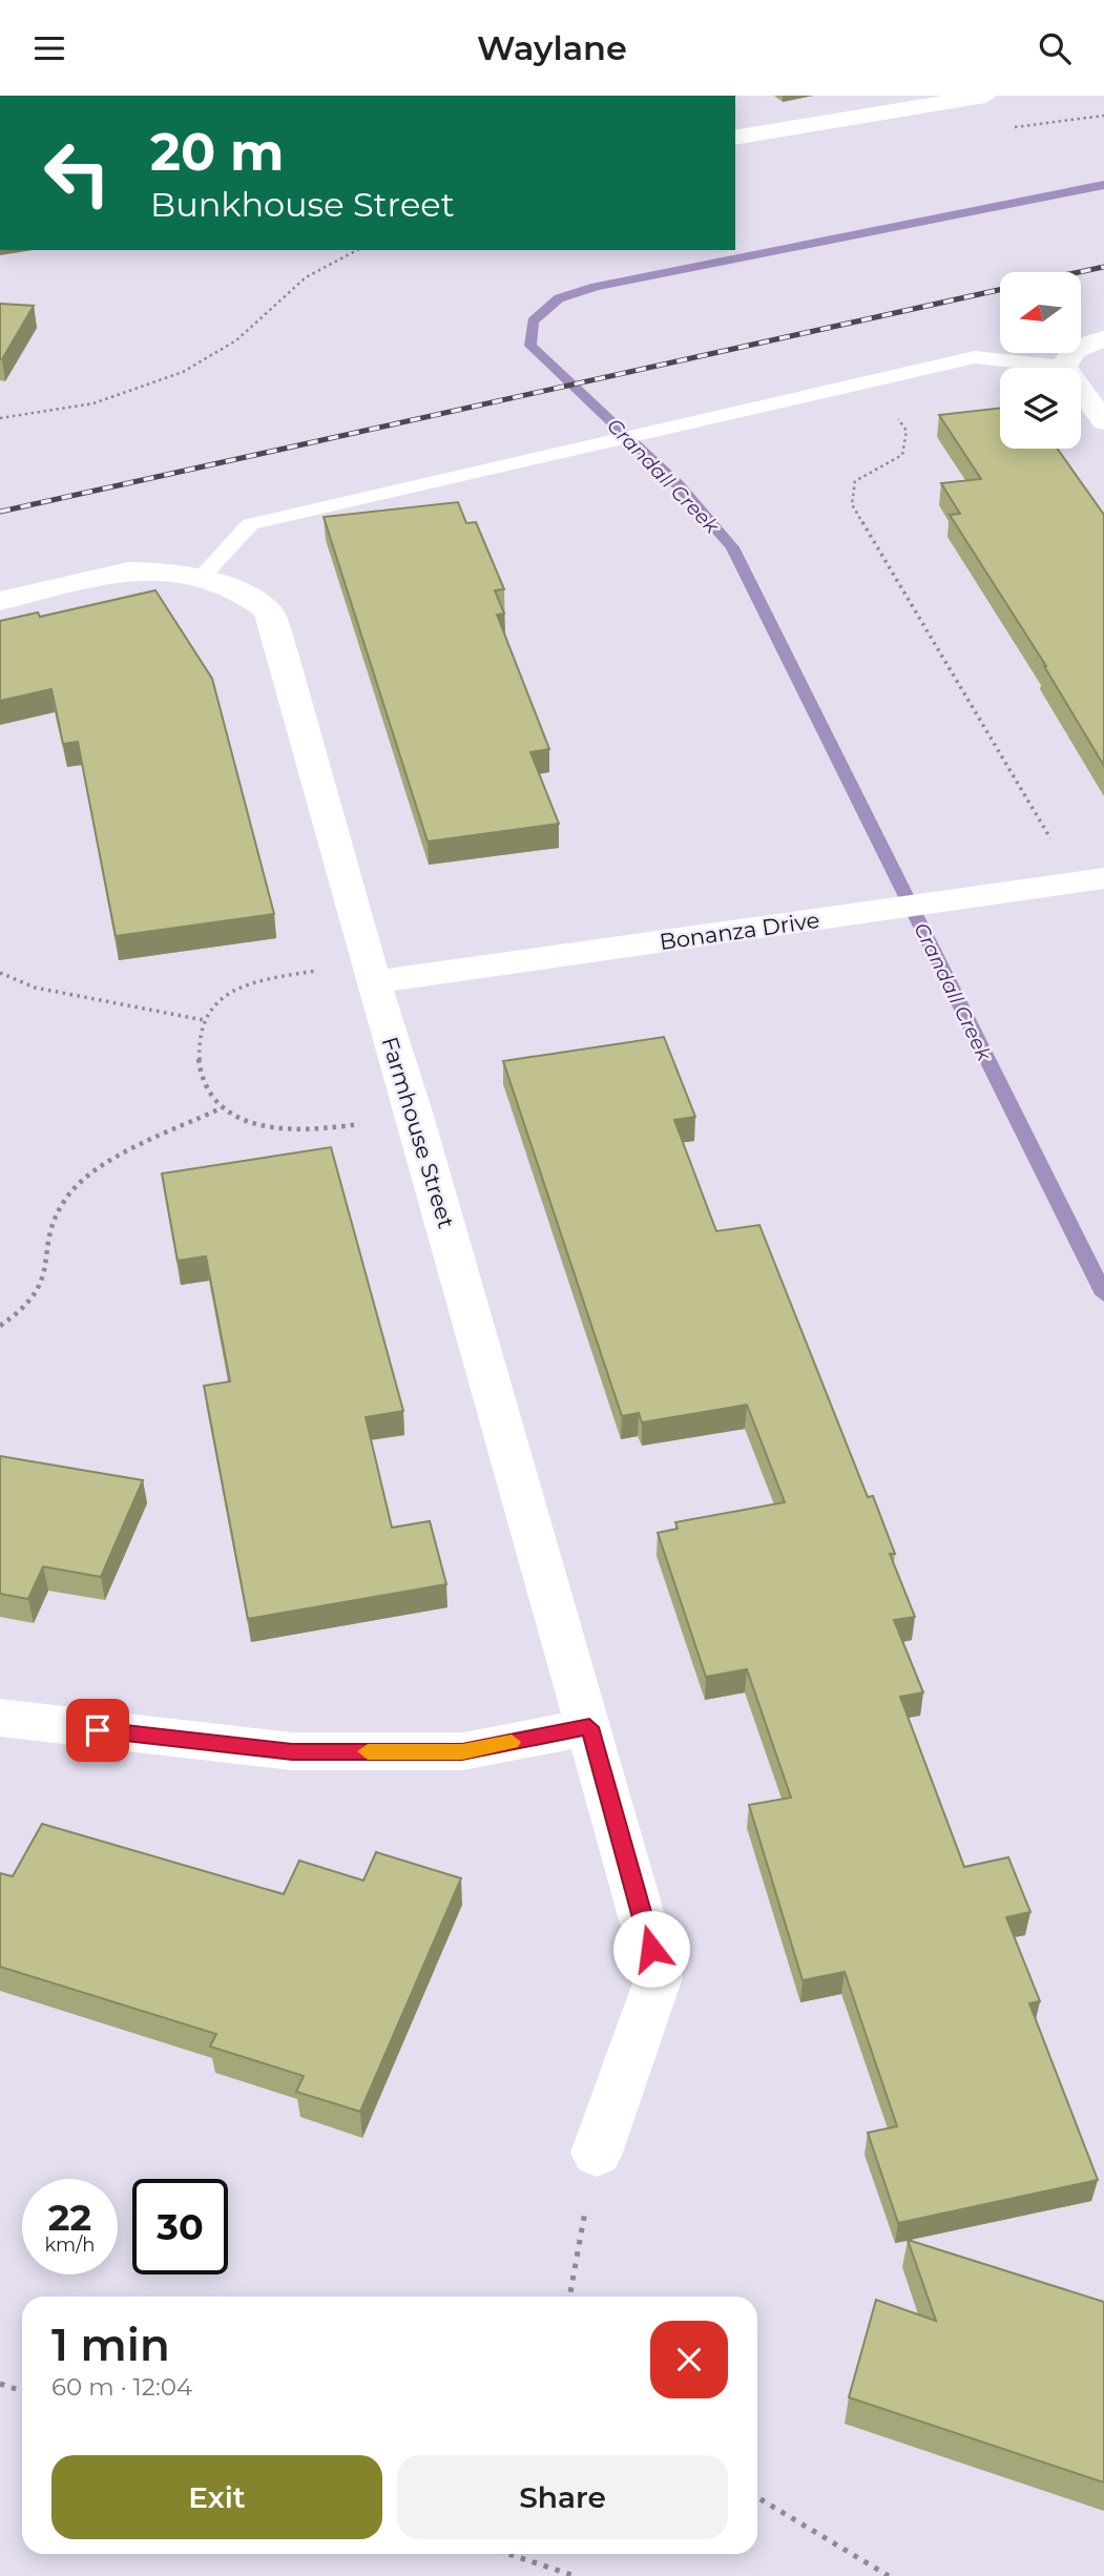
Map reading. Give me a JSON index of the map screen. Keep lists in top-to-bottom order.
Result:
{
  "streets": {
    "street": ["Bonanza Drive", "Farmhouse Street"]
  },
  "crossings": [
    ["Bonanza Drive", "Farmhouse Street"]
  ],
  "water": ["Crandall Creek"],
  "north": "left",
  "page": {
    "header": "Waylane",
    "turn": ["20 m", "Bunkhouse Street"],
    "speed": "22 km/h",
    "limit": "30",
    "heading": ["1 min", "60 m · 12:04"],
    "buttons": ["Exit", "Share"]
  }
}
